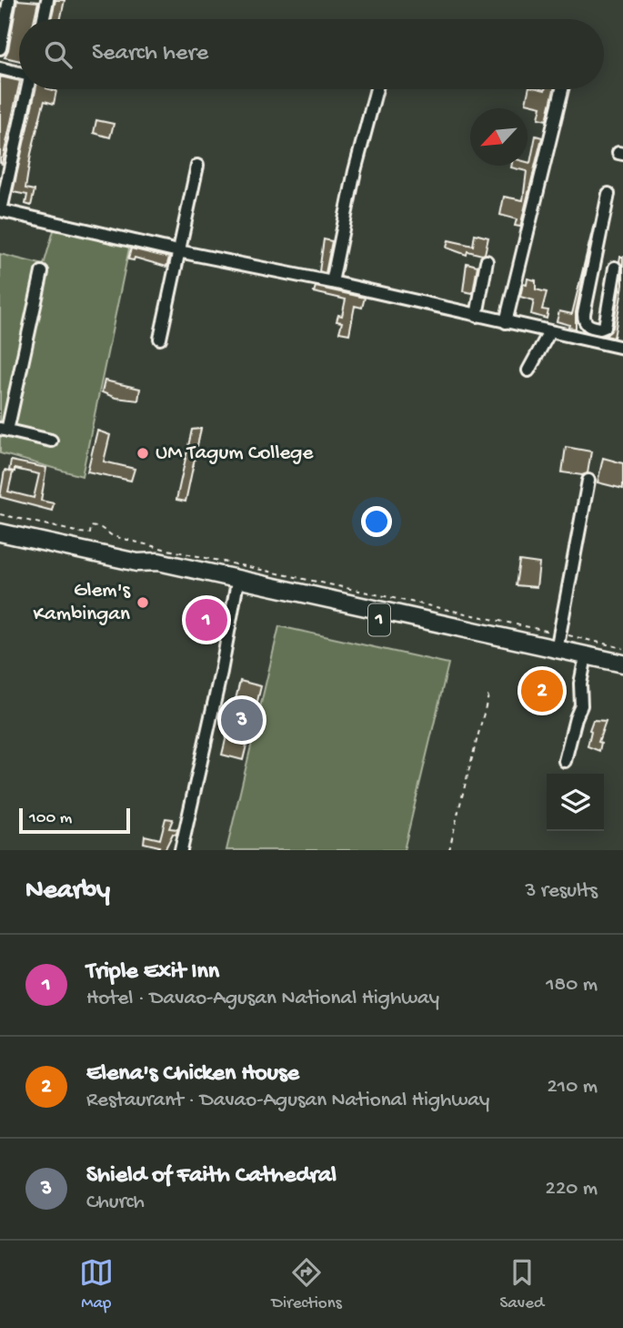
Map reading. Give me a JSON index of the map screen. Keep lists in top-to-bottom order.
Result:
{
  "streets": {
    "highway": ["1"]
  },
  "places": ["UM Tagum College", "Glem's Kambingan"],
  "scale_bar": "100 m",
  "north": "bottom left",
  "page": {
    "search": "Search here",
    "pins": ["1", "2", "3"],
    "scale": "100 m",
    "heading": ["Nearby", "3 results"],
    "list": [
      {
        "mark": "1",
        "name": "Triple Exit Inn",
        "note": "Hotel · Davao-Agusan National Highway",
        "value": "180 m"
      },
      {
        "mark": "2",
        "name": "Elena's Chicken House",
        "note": "Restaurant · Davao-Agusan National Highway",
        "value": "210 m"
      },
      {
        "mark": "3",
        "name": "Shield of Faith Cathedral",
        "note": "Church",
        "value": "220 m"
      }
    ],
    "nav": ["Map", "Directions", "Saved"]
  }
}
